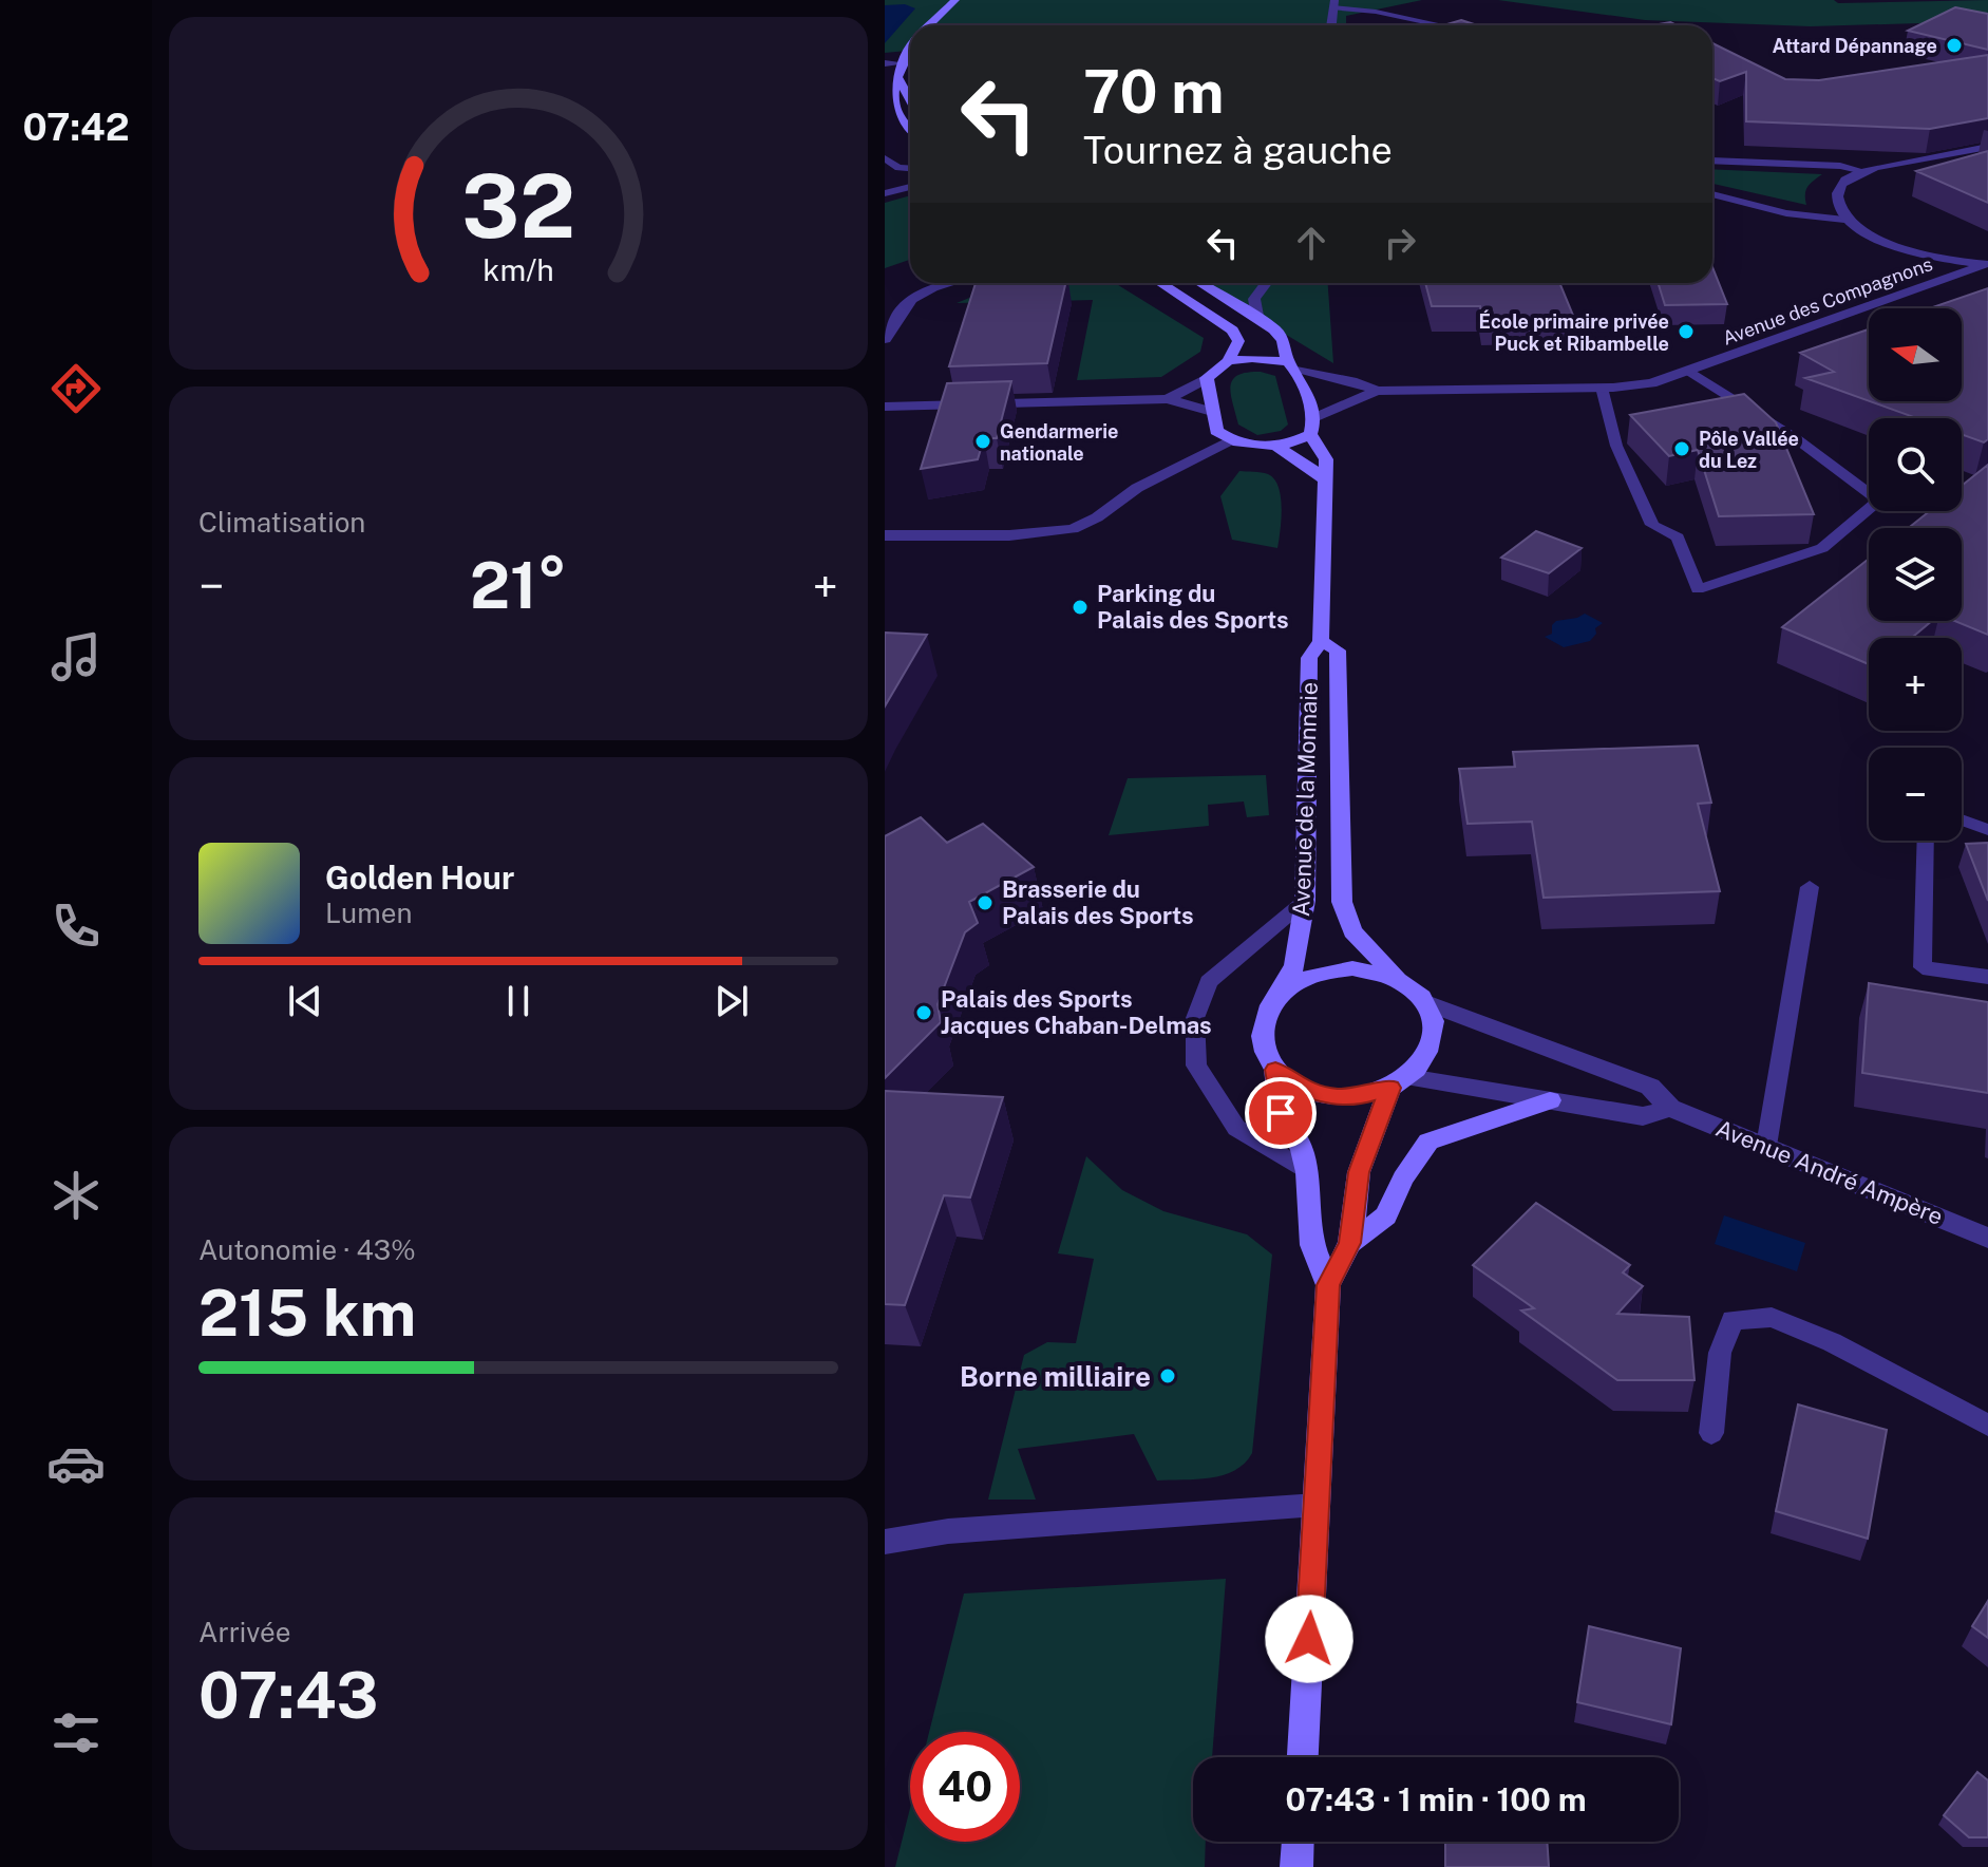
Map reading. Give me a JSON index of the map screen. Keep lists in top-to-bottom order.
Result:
{
  "streets": {
    "street": ["Avenue des Compagnons", "Avenue de la Monnaie", "Avenue André Ampère"]
  },
  "crossings": [
    ["Avenue des Compagnons", "Avenue de la Monnaie"],
    ["Avenue de la Monnaie", "Avenue André Ampère"]
  ],
  "places": [
    "Attard Dépannage",
    "École primaire privée Puck et Ribambelle",
    "Gendarmerie nationale",
    "Pôle Vallée du Lez",
    "Parking du Palais des Sports",
    "Brasserie du Palais des Sports",
    "Palais des Sports Jacques Chaban-Delmas",
    "Borne milliaire"
  ],
  "north": "left",
  "page": {
    "tabs": "07:42",
    "turn": ["70 m", "Tournez à gauche"],
    "map_buttons": ["+", "−"],
    "tile": [
      "Climatisation",
      ["Autonomie · 43%", "215 km"],
      ["Arrivée", "07:43"]
    ],
    "heat": ["−", "21°", "+"],
    "song": ["Golden Hour", "Lumen"],
    "limit": "40",
    "trip": "07:43 · 1 min · 100 m",
    "gauge": ["32", "km/h"]
  }
}
